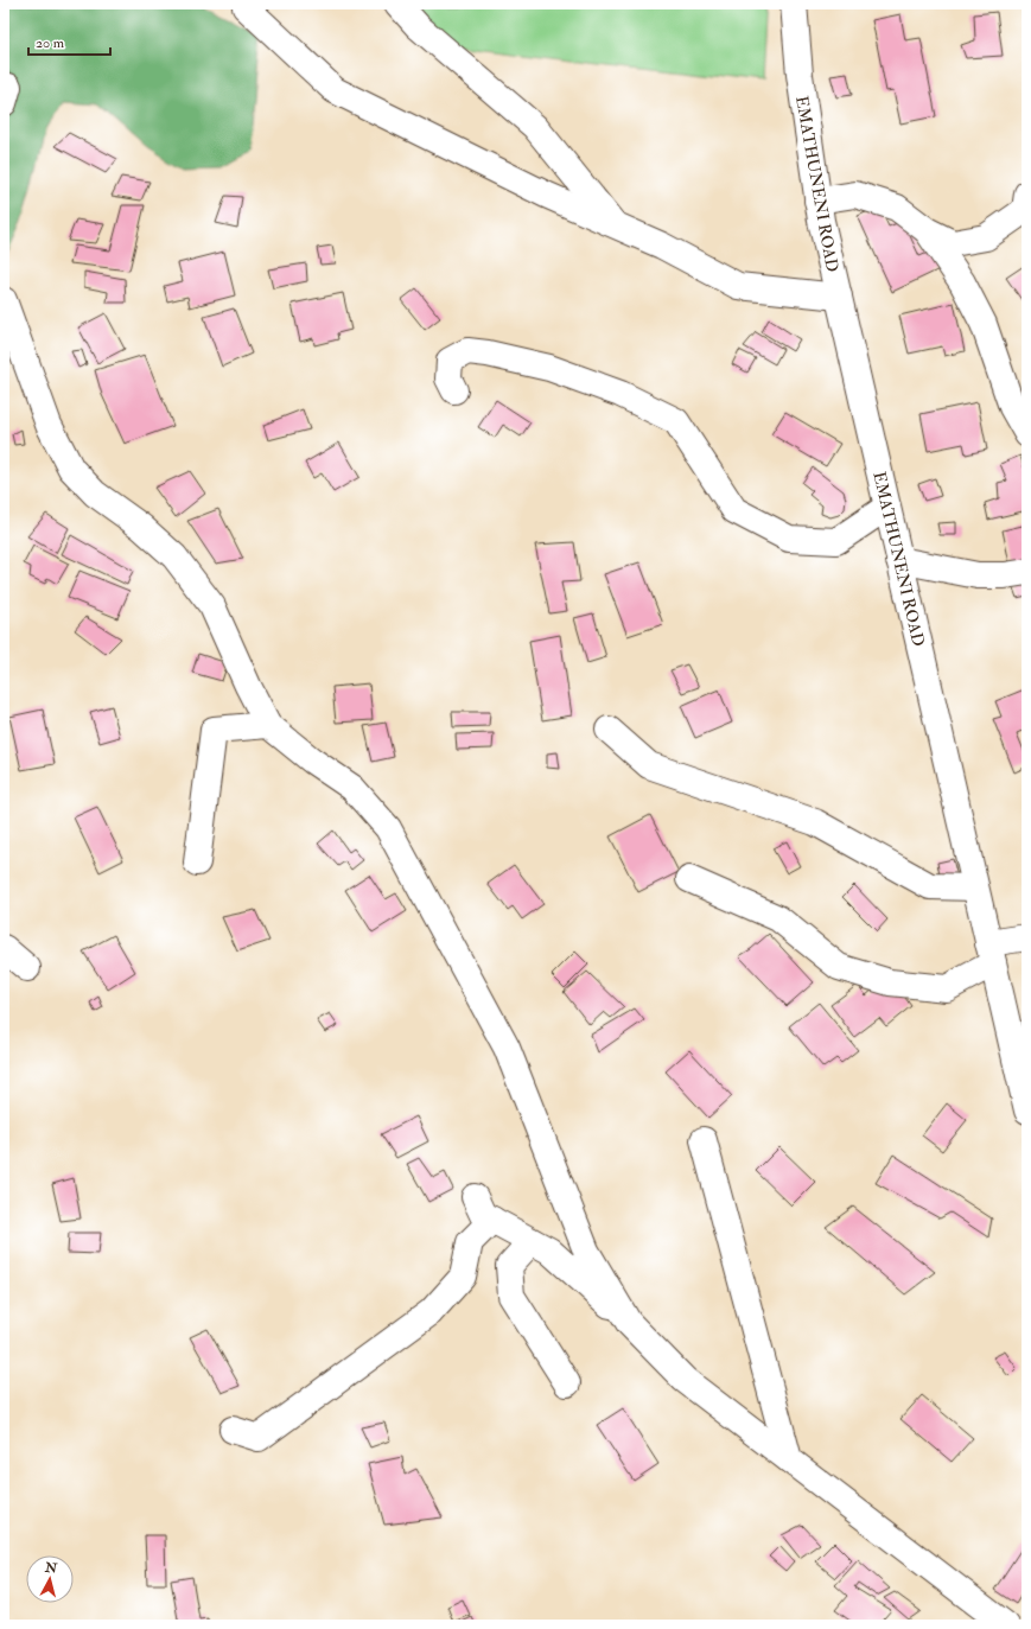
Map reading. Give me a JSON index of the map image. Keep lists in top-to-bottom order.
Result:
{
  "streets": {
    "street": ["EMATHUNENI ROAD"]
  },
  "scale_bar": "20 m",
  "north": "top"
}
